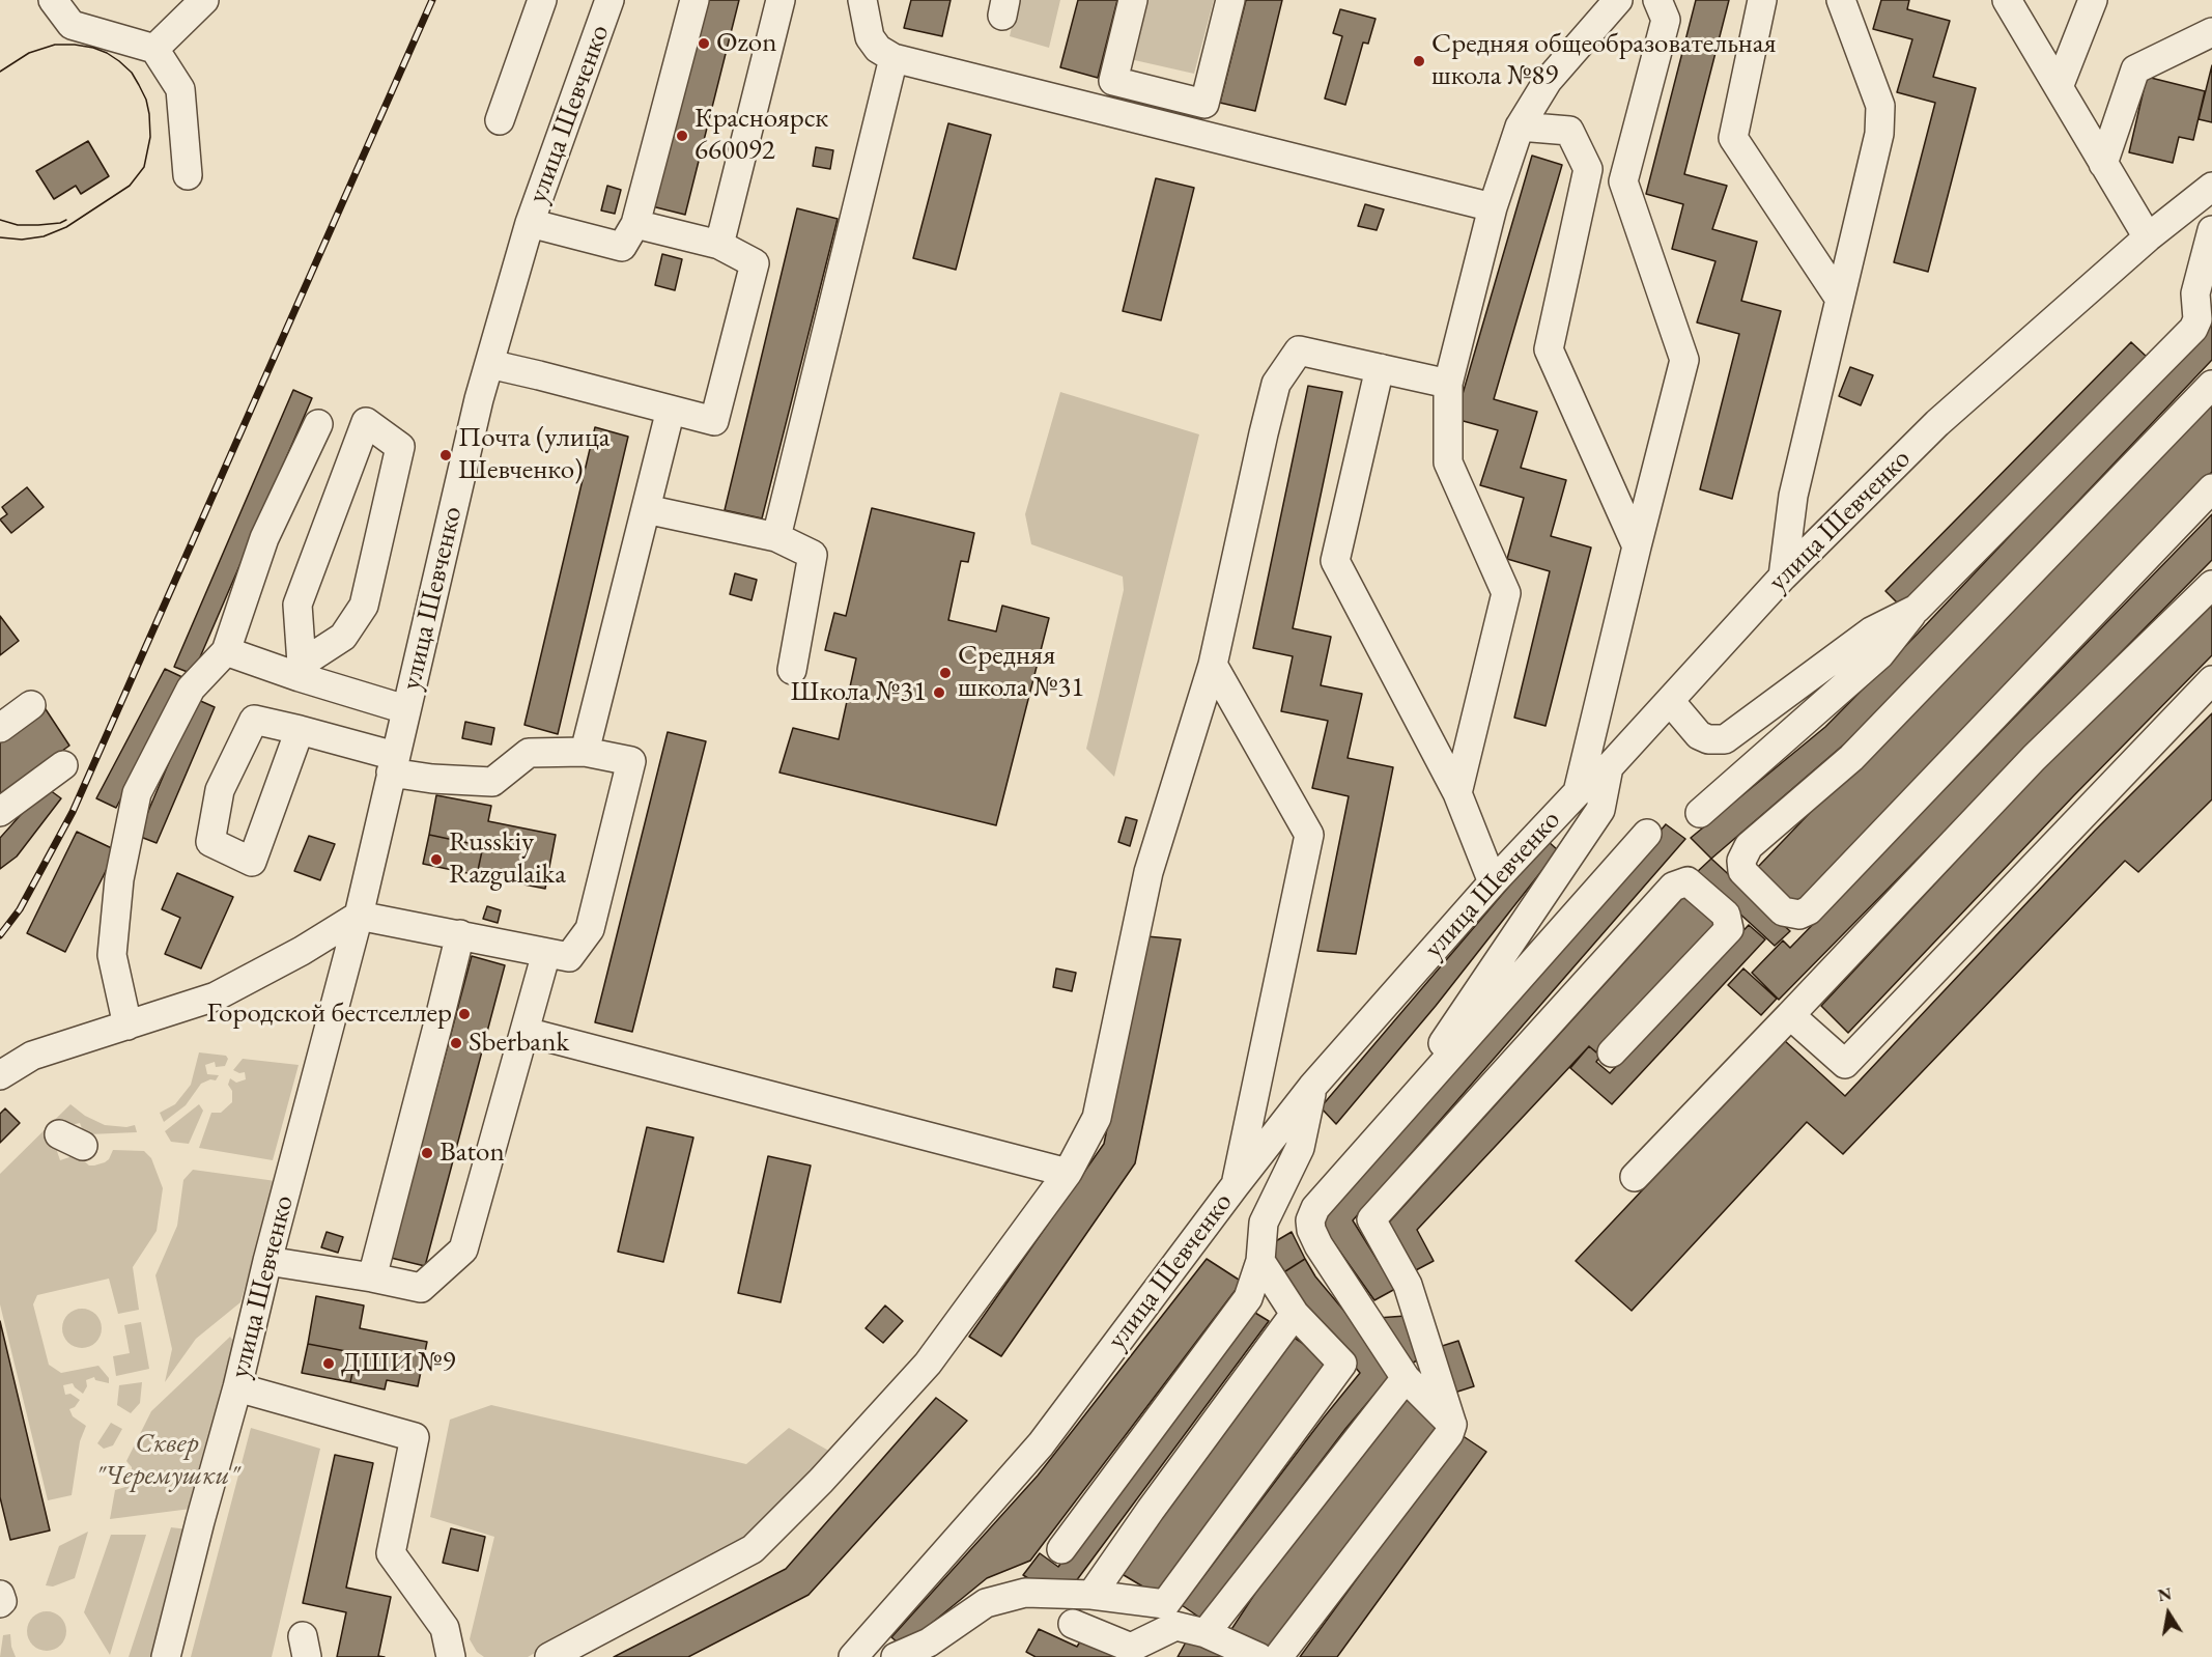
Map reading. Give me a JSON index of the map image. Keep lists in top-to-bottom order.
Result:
{
  "streets": {
    "street": ["улица Шевченко"]
  },
  "parks": ["Сквер \"Черемушки\""],
  "places": [
    "Ozon",
    "Средняя общеобразовательная школа №89",
    "Красноярск 660092",
    "Почта (улица Шевченко)",
    "Средняя школа №31",
    "Школа №31",
    "Russkiy Razgulaika",
    "Городской бестселлер",
    "Sberbank",
    "Baton",
    "ДШИ №9"
  ],
  "north": "top"
}
